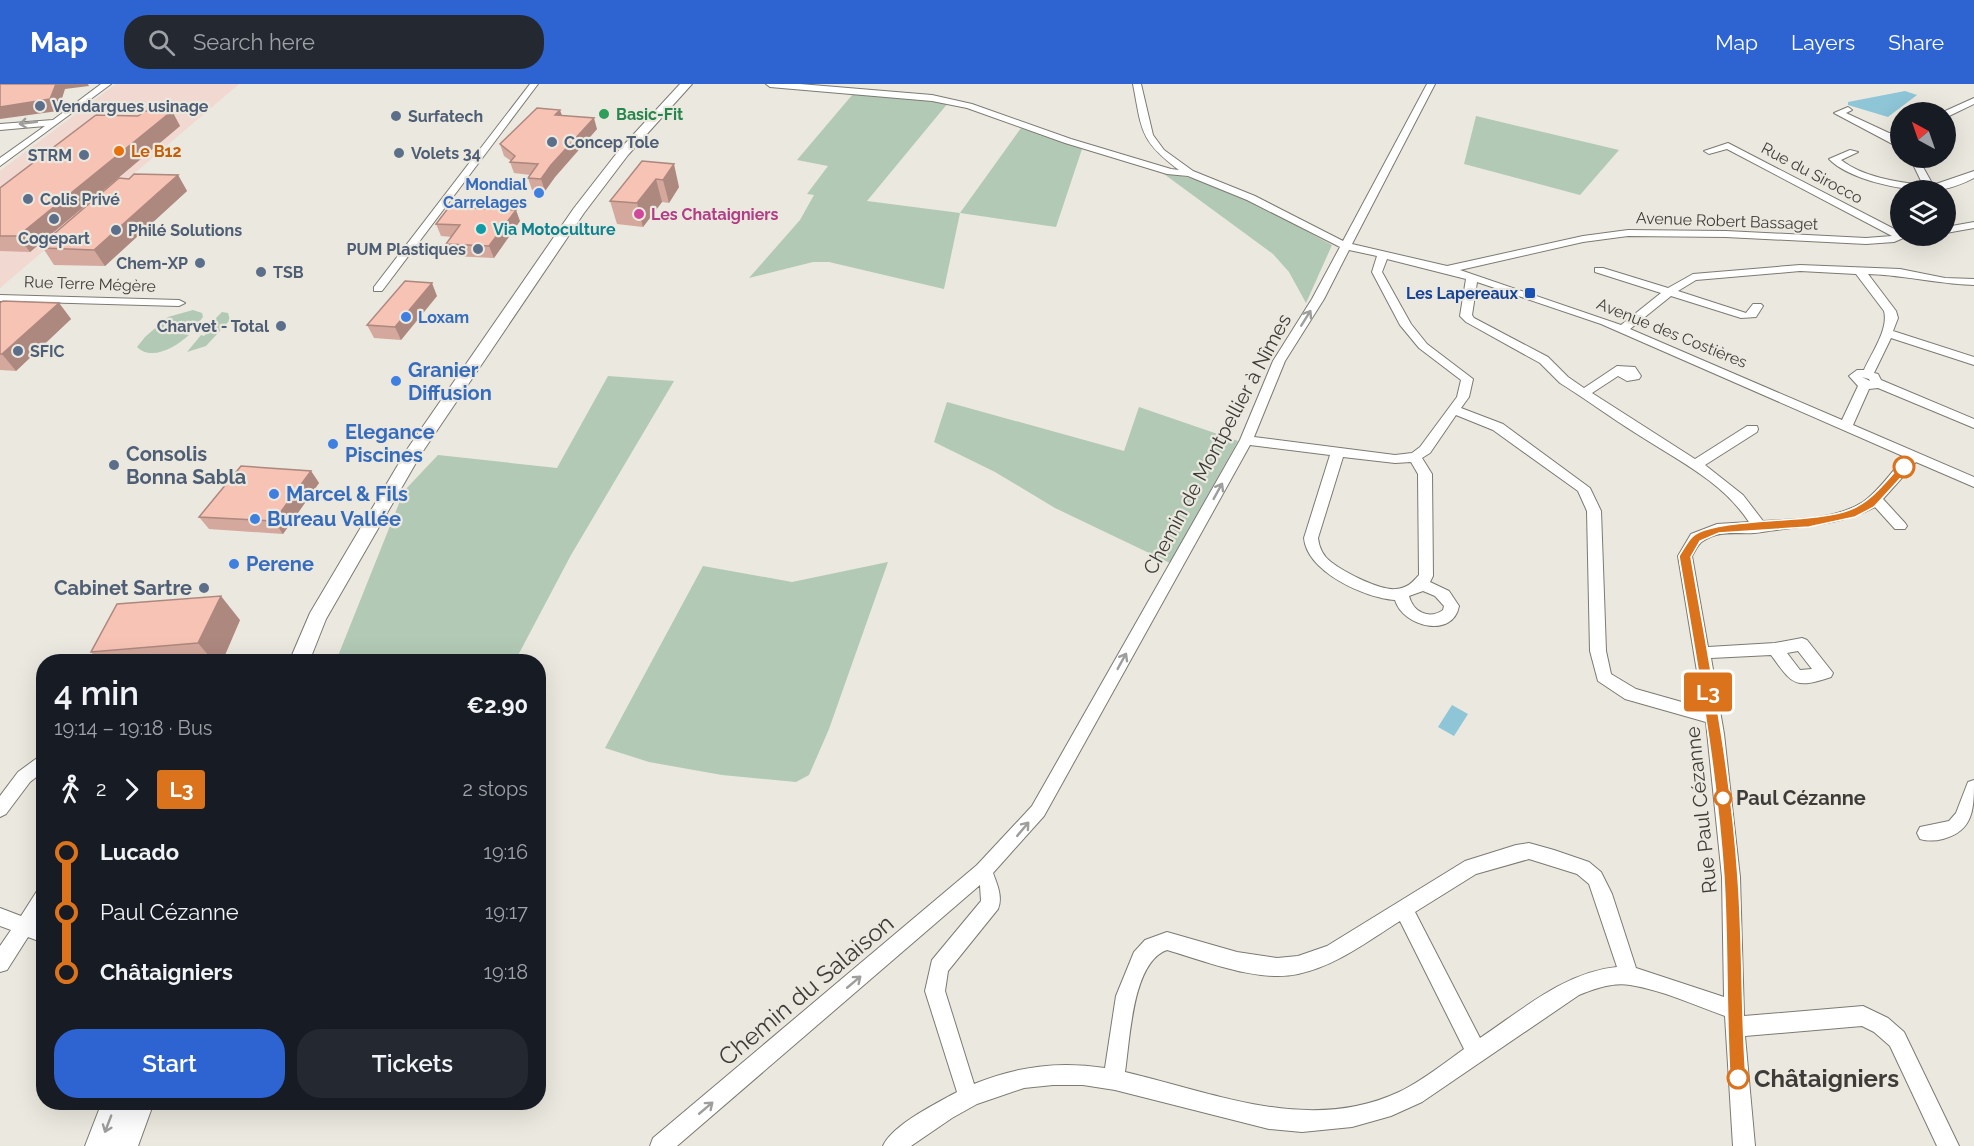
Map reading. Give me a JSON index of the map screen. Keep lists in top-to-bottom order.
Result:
{
  "streets": {
    "street": [
      "Rue du Sirocco",
      "Avenue Robert Bassaget",
      "Rue Terre Mégère",
      "Avenue des Costières",
      "Chemin de Montpellier à Nîmes",
      "Rue Paul Cézanne",
      "Chemin du Salaison"
    ]
  },
  "crossings": [
    ["Avenue Robert Bassaget", "Avenue des Costières"],
    ["Avenue des Costières", "Chemin de Montpellier à Nîmes"],
    ["Avenue des Costières", "Rue Paul Cézanne"],
    ["Chemin de Montpellier à Nîmes", "Chemin du Salaison"]
  ],
  "one_way": ["Chemin de Montpellier à Nîmes", "Chemin du Salaison"],
  "places": {
    "other": [
      "Vendargues usinage",
      "Basic-Fit",
      "Surfatech",
      "Concep Tole",
      "Le B12",
      "Volets 34",
      "STRM",
      "Mondial Carrelages",
      "Colis Privé",
      "Les Chataigniers",
      "Cogepart",
      "Via Motoculture",
      "Philé Solutions",
      "PUM Plastiques",
      "Chem-XP",
      "TSB",
      "Loxam",
      "Charvet - Total",
      "SFIC",
      "Granier Diffusion",
      "Elegance Piscines",
      "Consolis Bonna Sabla",
      "Marcel & Fils",
      "Bureau Vallée",
      "Perene",
      "Cabinet Sartre",
      "Paul Cézanne",
      "Châtaigniers"
    ],
    "transit": ["Les Lapereaux"]
  },
  "lines": ["bus line L3"],
  "north": "top left",
  "page": {
    "header": "Map",
    "search": "Search here",
    "nav": ["Map", "Layers", "Share"],
    "on_map": "L3",
    "heading": ["4 min", "19:14 – 19:18 · Bus", "€2.90"],
    "legs": ["2", "L3", "2 stops"],
    "list": [
      {
        "name": "Lucado",
        "value": "19:16"
      },
      {
        "name": "Paul Cézanne",
        "value": "19:17"
      },
      {
        "name": "Châtaigniers",
        "value": "19:18"
      }
    ],
    "buttons": ["Start", "Tickets"]
  }
}
